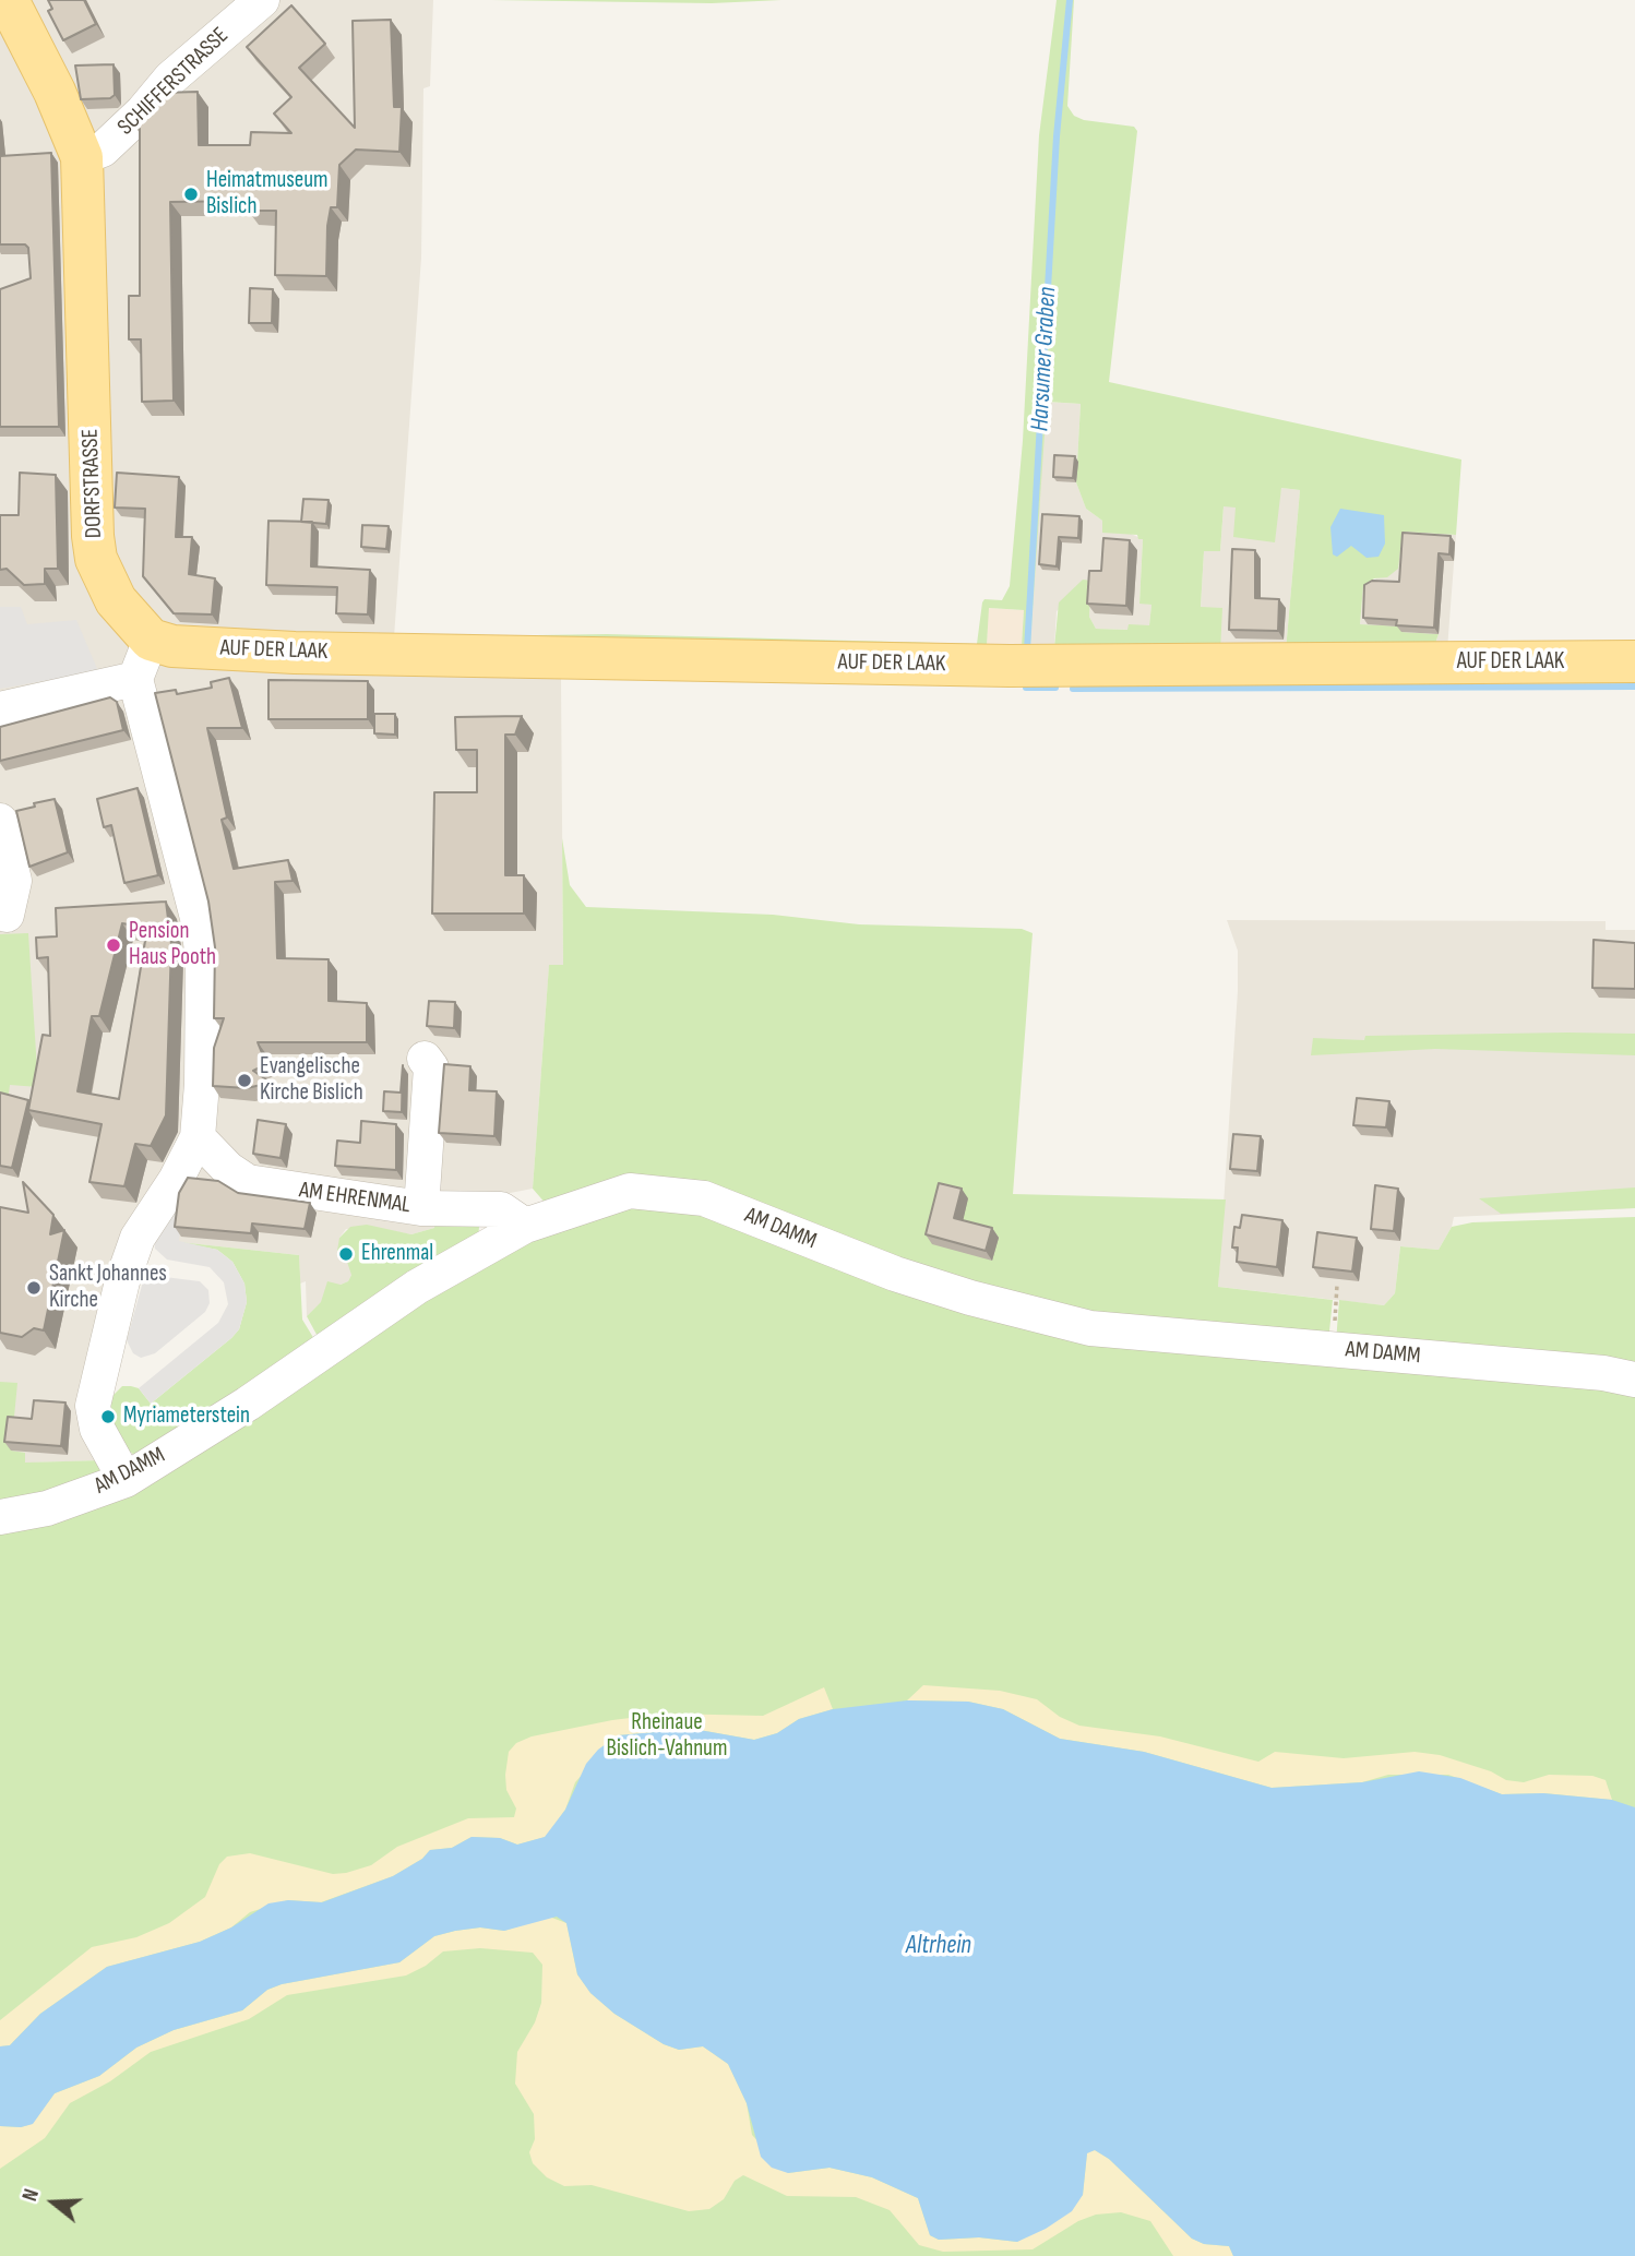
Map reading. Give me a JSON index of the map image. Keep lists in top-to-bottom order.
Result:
{
  "streets": {
    "main road": ["DORFSTRASSE", "AUF DER LAAK"],
    "street": ["SCHIFFERSTRASSE", "AM EHRENMAL", "AM DAMM"]
  },
  "crossings": [
    ["SCHIFFERSTRASSE", "DORFSTRASSE"],
    ["DORFSTRASSE", "AUF DER LAAK"],
    ["AM EHRENMAL", "AM DAMM"]
  ],
  "water": ["Harsumer Graben", "Altrhein"],
  "parks": ["Rheinaue Bislich-Vahnum"],
  "places": [
    "Heimatmuseum Bislich",
    "Pension Haus Pooth",
    "Evangelische Kirche Bislich",
    "Ehrenmal",
    "Sankt Johannes Kirche",
    "Myriameterstein"
  ],
  "north": "left"
}
